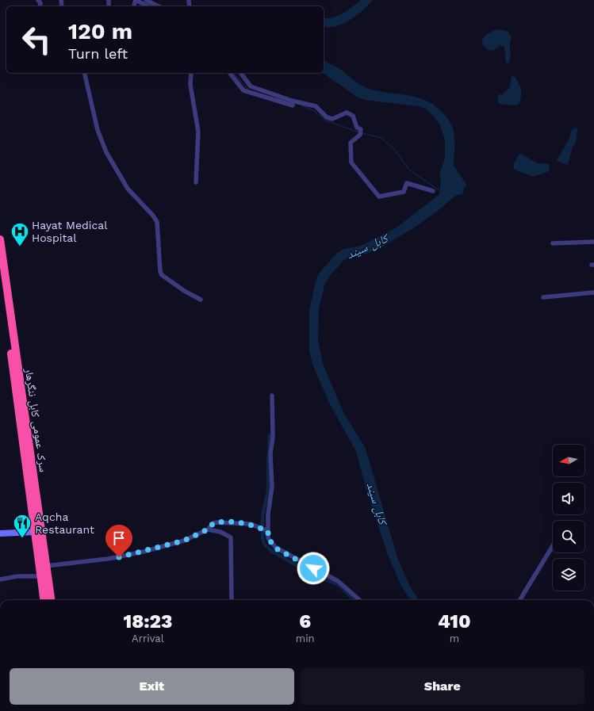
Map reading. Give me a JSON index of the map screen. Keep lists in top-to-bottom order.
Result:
{
  "streets": {
    "highway": ["سرک عمومی کابل ننگرهار"]
  },
  "water": ["کابل سيند"],
  "places": {
    "hospital": ["Hayat Medical Hospital"],
    "restaurant": ["Aqcha Restaurant"]
  },
  "north": "left",
  "page": {
    "turn": ["120 m", "Turn left"],
    "eta": [
      "18:23",
      "Arrival",
      "6",
      "min",
      "410",
      "m"
    ],
    "buttons": ["Exit", "Share"]
  }
}
